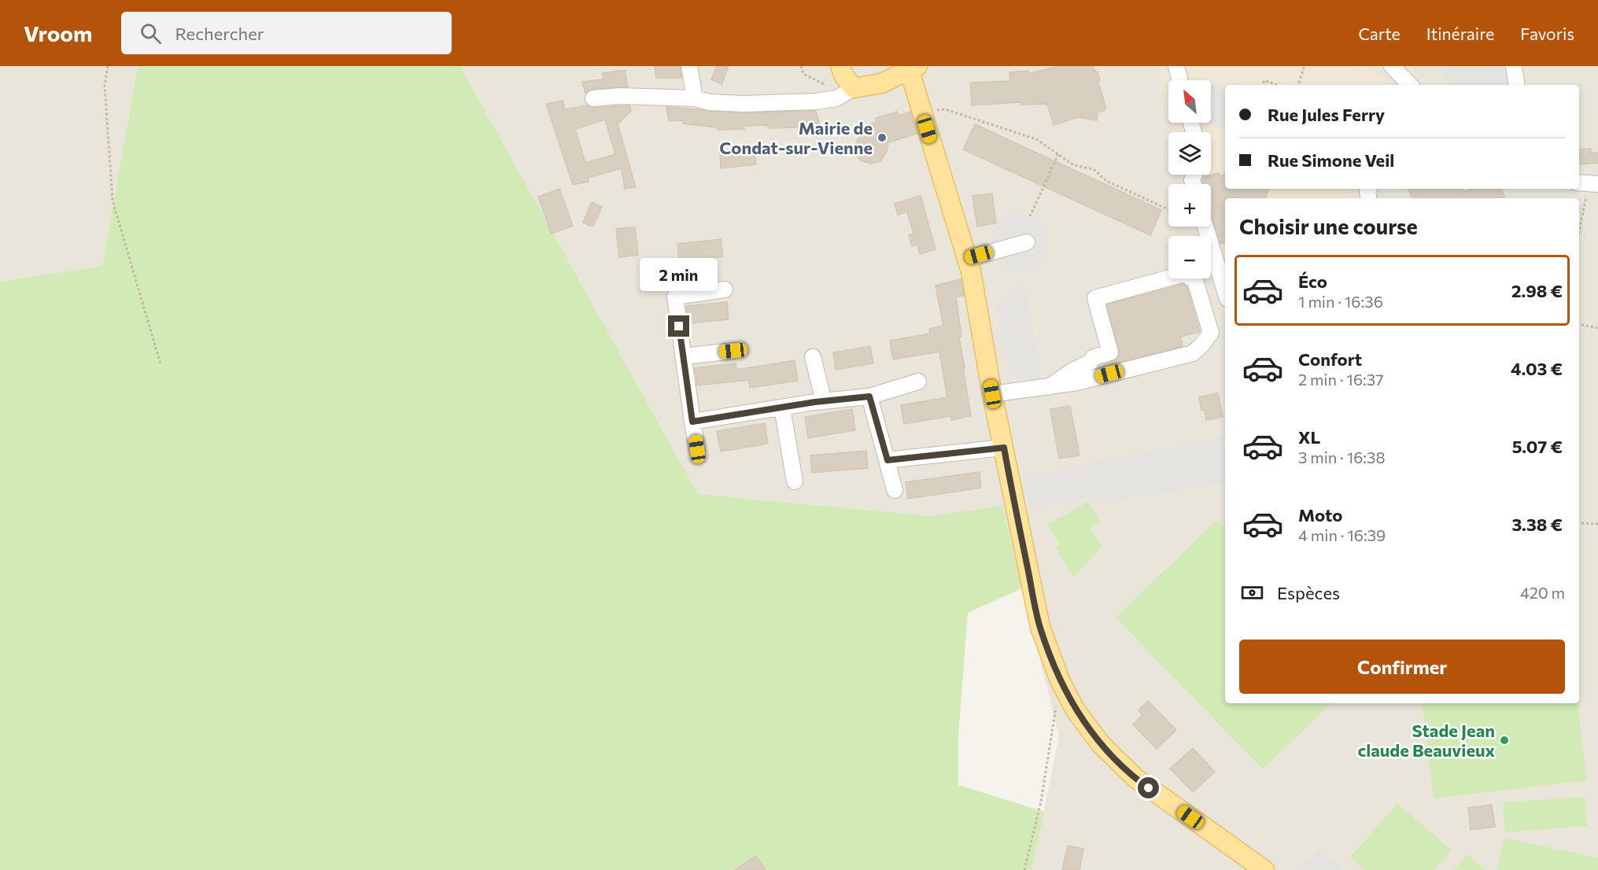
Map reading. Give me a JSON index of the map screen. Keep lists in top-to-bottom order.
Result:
{
  "places": ["Mairie de Condat-sur-Vienne", "Stade Jean claude Beauvieux"],
  "north": "top left",
  "page": {
    "header": "Vroom",
    "search": "Rechercher",
    "nav": ["Carte", "Itinéraire", "Favoris"],
    "map_buttons": ["+", "−"],
    "banner": ["Rue Jules Ferry", "Rue Simone Veil"],
    "heading": "Choisir une course",
    "list": [
      {
        "name": "Éco",
        "note": "1 min · 16:36",
        "value": "2.98 €"
      },
      {
        "name": "Confort",
        "note": "2 min · 16:37",
        "value": "4.03 €"
      },
      {
        "name": "XL",
        "note": "3 min · 16:38",
        "value": "5.07 €"
      },
      {
        "name": "Moto",
        "note": "4 min · 16:39",
        "value": "3.38 €"
      }
    ],
    "bubble": "2 min",
    "pay": ["Espèces", "420 m"],
    "buttons": "Confirmer"
  }
}
